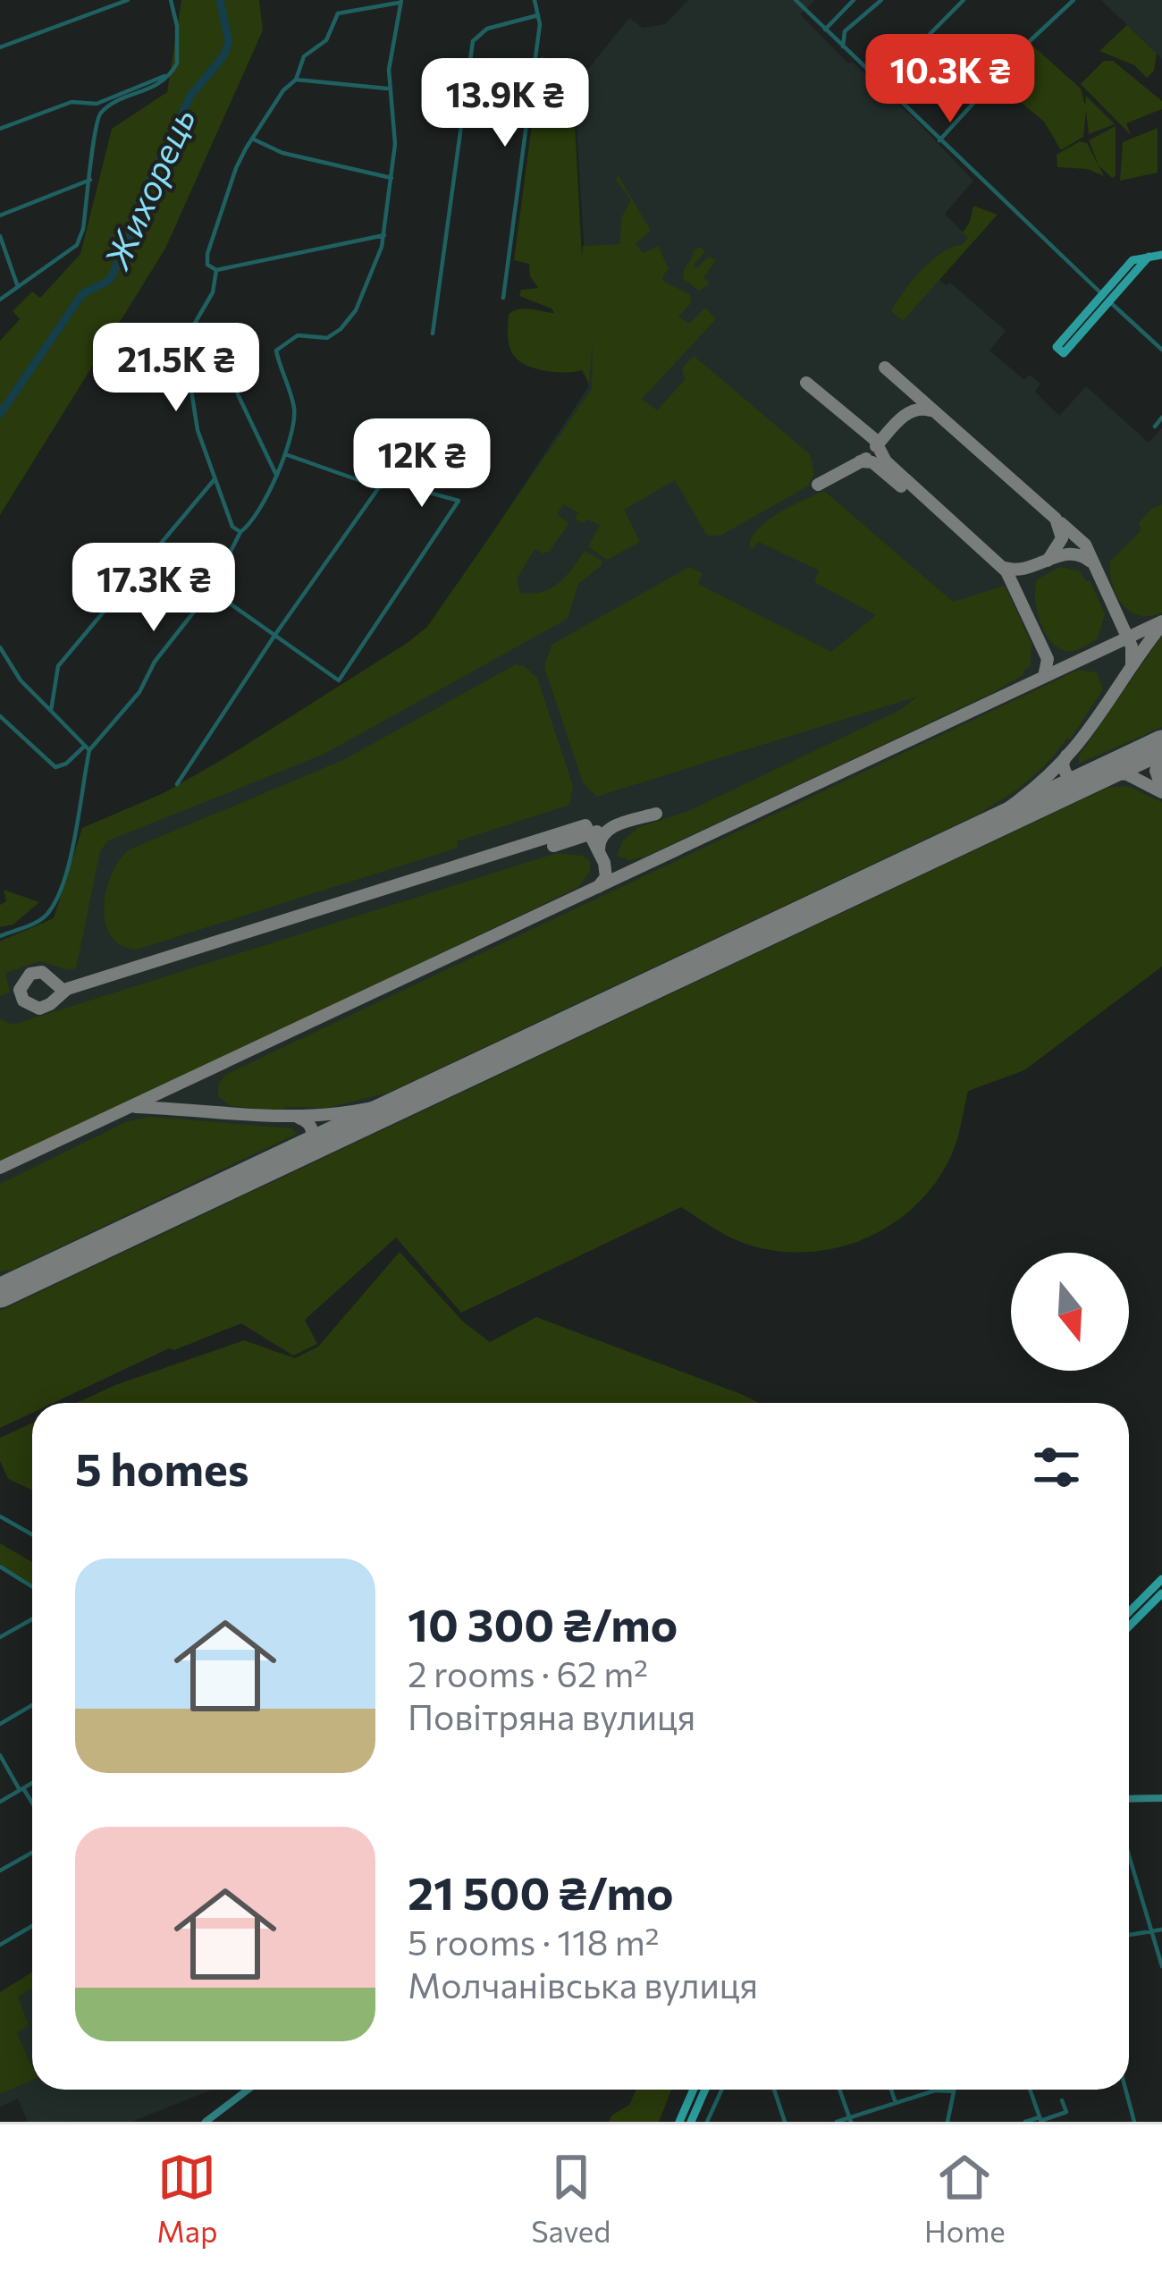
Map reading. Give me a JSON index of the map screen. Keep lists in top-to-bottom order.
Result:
{
  "water": ["Жихорець"],
  "north": "bottom",
  "page": {
    "price": [
      "10.3K ₴",
      "13.9K ₴",
      "21.5K ₴",
      "12K ₴",
      "17.3K ₴"
    ],
    "heading": "5 homes",
    "list": [
      {
        "name": "10 300 ₴/mo",
        "note": "2 rooms · 62 m² · Повітряна вулиця"
      },
      {
        "name": "21 500 ₴/mo",
        "note": "5 rooms · 118 m² · Молчанівська вулиця"
      }
    ],
    "tabs": ["Map", "Saved", "Home"]
  }
}
